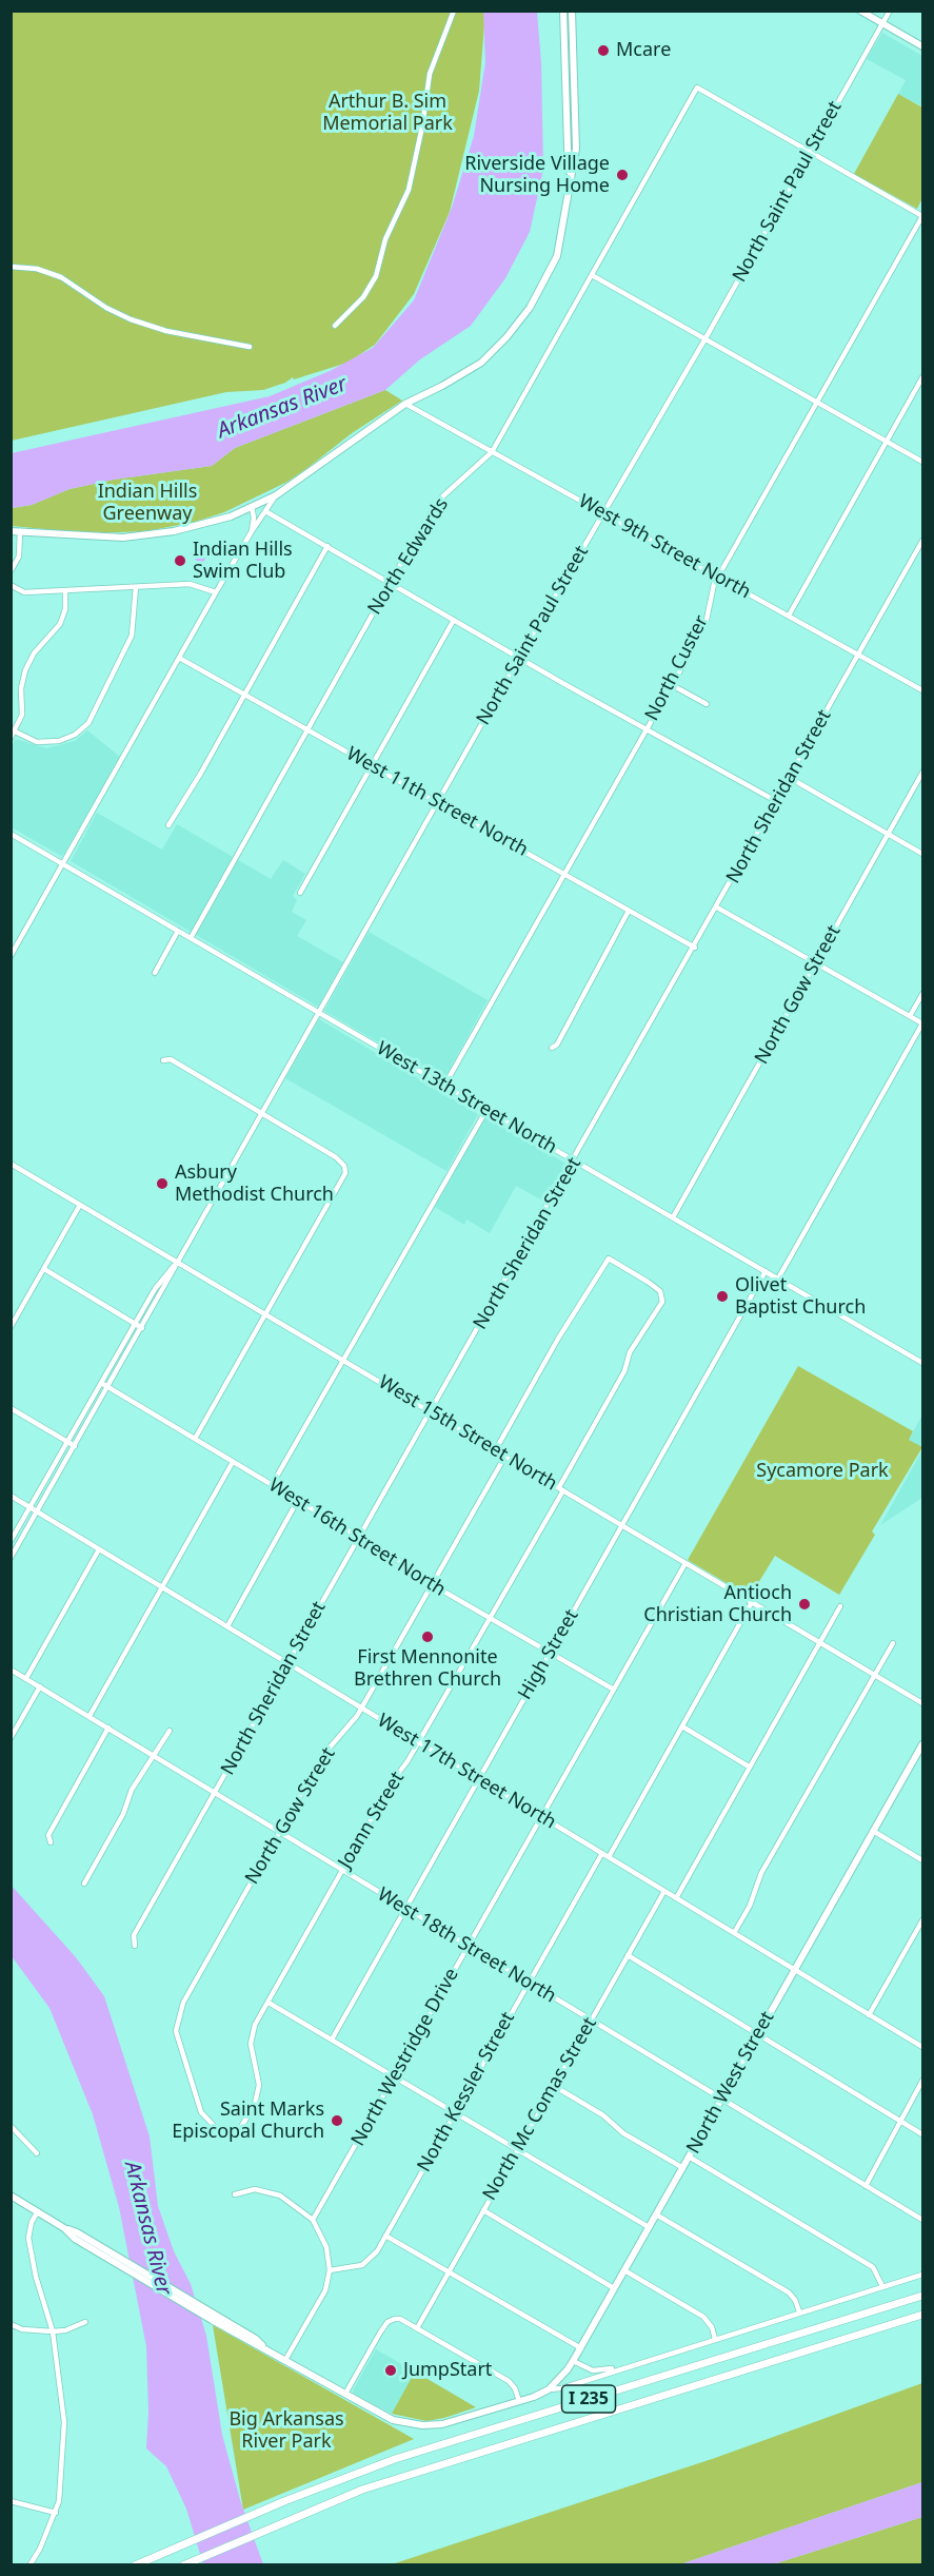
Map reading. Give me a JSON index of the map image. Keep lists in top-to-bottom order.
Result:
{
  "streets": {
    "highway": ["I 235"],
    "main road": ["North West Street"],
    "street": [
      "North Saint Paul Street",
      "West 9th Street North",
      "North Edwards",
      "North Custer",
      "North Sheridan Street",
      "West 11th Street North",
      "North Gow Street",
      "West 13th Street North",
      "West 15th Street North",
      "West 16th Street North",
      "High Street",
      "West 17th Street North",
      "Joann Street",
      "West 18th Street North",
      "North Westridge Drive",
      "North Kessler Street",
      "North Mc Comas Street"
    ]
  },
  "crossings": [
    ["North Saint Paul Street", "West 9th Street North"],
    ["North Saint Paul Street", "North Edwards"],
    ["North Saint Paul Street", "West 11th Street North"],
    ["North Saint Paul Street", "West 13th Street North"],
    ["North Saint Paul Street", "West 15th Street North"],
    ["North Saint Paul Street", "West 16th Street North"],
    ["North Saint Paul Street", "West 17th Street North"],
    ["West 9th Street North", "North Edwards"],
    ["West 9th Street North", "North Custer"],
    ["West 9th Street North", "North Sheridan Street"],
    ["North Edwards", "West 11th Street North"],
    ["North Edwards", "West 13th Street North"],
    ["North Custer", "West 11th Street North"],
    ["North Custer", "West 13th Street North"],
    ["North Sheridan Street", "West 11th Street North"],
    ["North Sheridan Street", "West 13th Street North"],
    ["North Sheridan Street", "West 15th Street North"],
    ["North Sheridan Street", "West 16th Street North"],
    ["North Sheridan Street", "West 17th Street North"],
    ["North Sheridan Street", "West 18th Street North"],
    ["North Gow Street", "West 13th Street North"],
    ["North Gow Street", "West 15th Street North"],
    ["North Gow Street", "West 16th Street North"],
    ["North Gow Street", "West 17th Street North"],
    ["North Gow Street", "Joann Street"],
    ["North Gow Street", "West 18th Street North"],
    ["West 13th Street North", "High Street"],
    ["West 15th Street North", "High Street"],
    ["West 15th Street North", "Joann Street"],
    ["West 15th Street North", "North Westridge Drive"],
    ["West 16th Street North", "High Street"],
    ["West 16th Street North", "Joann Street"],
    ["West 16th Street North", "North Westridge Drive"],
    ["High Street", "West 17th Street North"],
    ["High Street", "West 18th Street North"],
    ["West 17th Street North", "Joann Street"],
    ["West 17th Street North", "North Westridge Drive"],
    ["West 17th Street North", "North West Street"],
    ["West 17th Street North", "North Kessler Street"],
    ["West 17th Street North", "North Mc Comas Street"],
    ["Joann Street", "West 18th Street North"],
    ["West 18th Street North", "North Westridge Drive"],
    ["West 18th Street North", "North West Street"],
    ["West 18th Street North", "North Kessler Street"],
    ["West 18th Street North", "North Mc Comas Street"]
  ],
  "water": ["Arkansas River"],
  "parks": [
    "Arthur B. Sim Memorial Park",
    "Indian Hills Greenway",
    "Sycamore Park",
    "Big Arkansas River Park"
  ],
  "places": [
    "Mcare",
    "Riverside Village Nursing Home",
    "Indian Hills Swim Club",
    "Asbury Methodist Church",
    "Olivet Baptist Church",
    "Antioch Christian Church",
    "First Mennonite Brethren Church",
    "Saint Marks Episcopal Church",
    "JumpStart"
  ]
}
